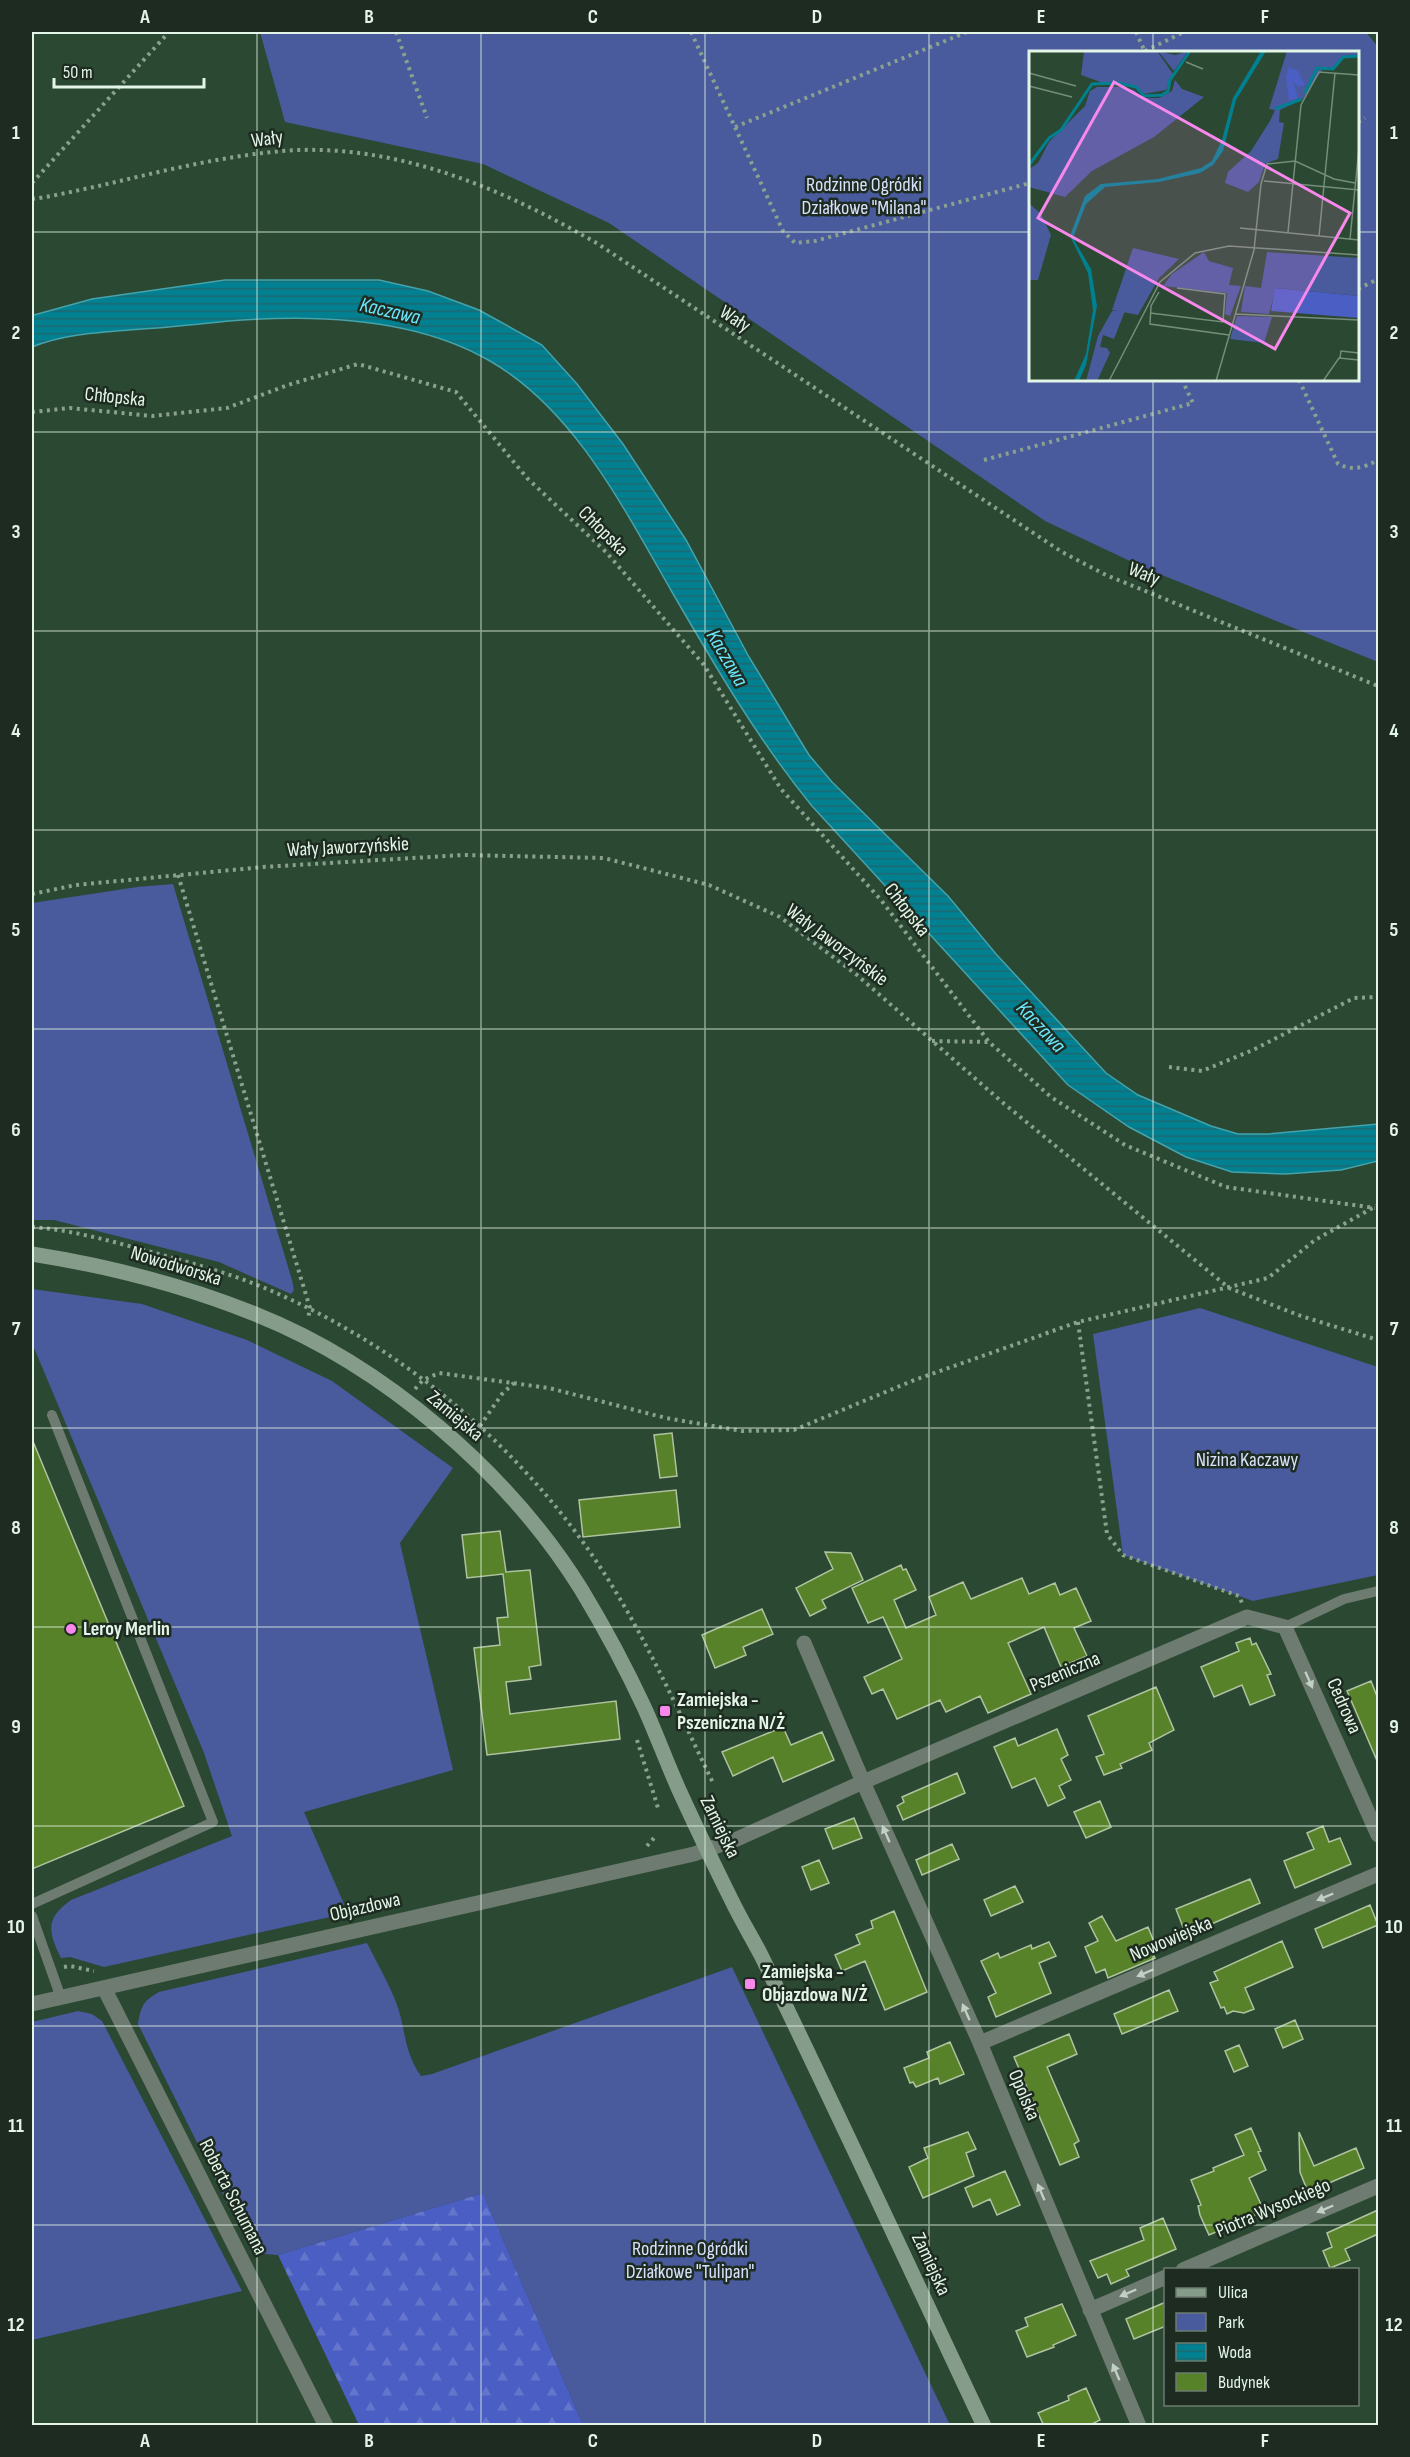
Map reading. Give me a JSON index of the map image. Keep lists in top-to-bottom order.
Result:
{
  "streets": {
    "street": [
      "Nowodworska",
      "Zamiejska",
      "Pszeniczna",
      "Cedrowa",
      "Objazdowa",
      "Nowowiejska",
      "Opolska",
      "Roberta Schumana",
      "Piotra Wysockiego"
    ],
    "path": ["Wały", "Chłopska", "Wały Jaworzyńskie"]
  },
  "crossings": [
    ["Nowodworska", "Zamiejska"],
    ["Zamiejska", "Pszeniczna"],
    ["Zamiejska", "Objazdowa"],
    ["Pszeniczna", "Objazdowa"],
    ["Pszeniczna", "Opolska"],
    ["Objazdowa", "Roberta Schumana"],
    ["Nowowiejska", "Opolska"]
  ],
  "one_way": [
    "Cedrowa",
    "Nowowiejska",
    "Opolska",
    "Piotra Wysockiego"
  ],
  "water": ["Kaczawa"],
  "parks": ["Rodzinne Ogródki Działkowe \"Milana\"", "Nizina Kaczawy", "Rodzinne Ogródki Działkowe \"Tulipan\""],
  "places": {
    "other": ["Leroy Merlin"],
    "transit": ["Zamiejska - Pszeniczna N/Ż", "Zamiejska - Objazdowa N/Ż"]
  },
  "legend": [
    "Ulica",
    "Park",
    "Woda",
    "Budynek"
  ],
  "scale_bar": "50 m",
  "grid": {
    "columns": [
      "A",
      "B",
      "C",
      "D",
      "E",
      "F"
    ],
    "rows": [
      "1",
      "2",
      "3",
      "4",
      "5",
      "6",
      "7",
      "8",
      "9",
      "10",
      "11",
      "12"
    ]
  }
}
